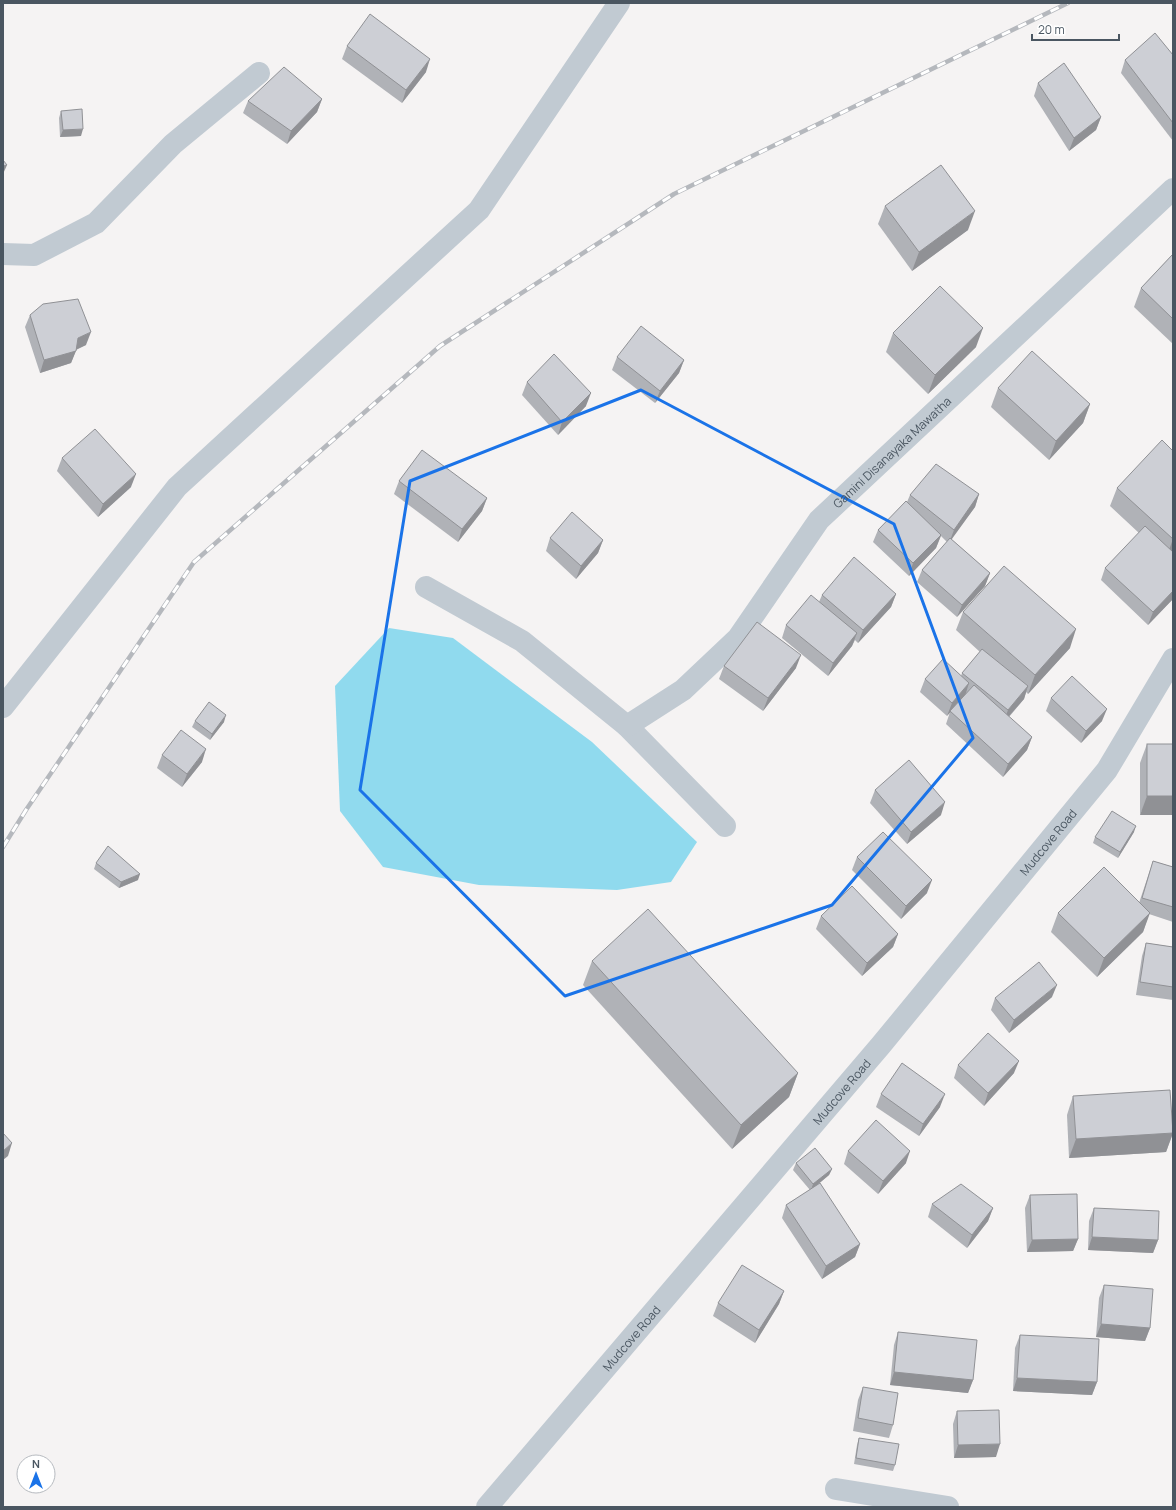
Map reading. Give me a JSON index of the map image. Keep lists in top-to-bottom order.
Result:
{
  "streets": {
    "street": ["Gamini Disanayaka Mawatha", "Mudcove Road"]
  },
  "scale_bar": "20 m",
  "north": "top"
}
